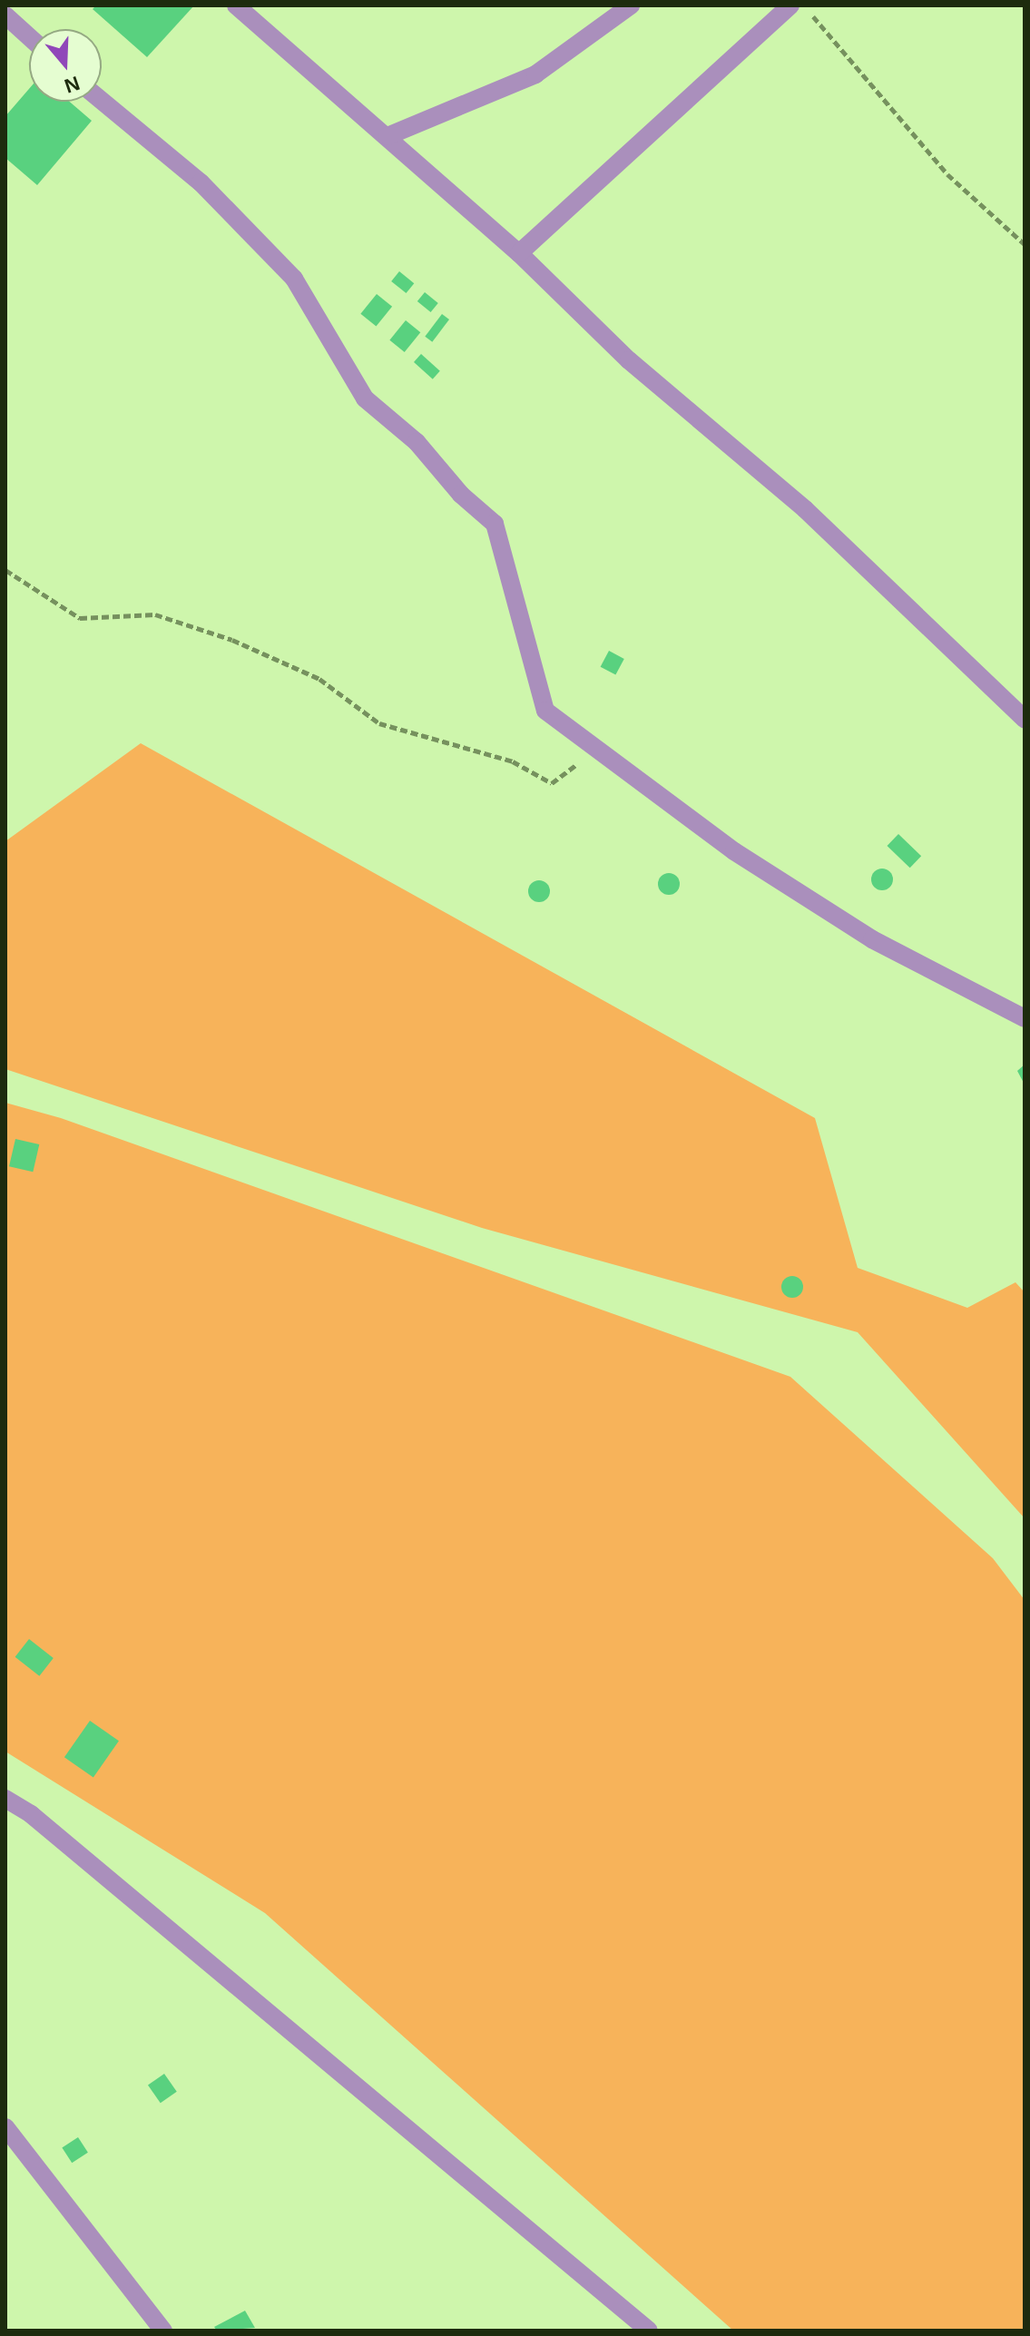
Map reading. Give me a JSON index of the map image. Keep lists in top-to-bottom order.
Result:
{
  "north": "bottom"
}
